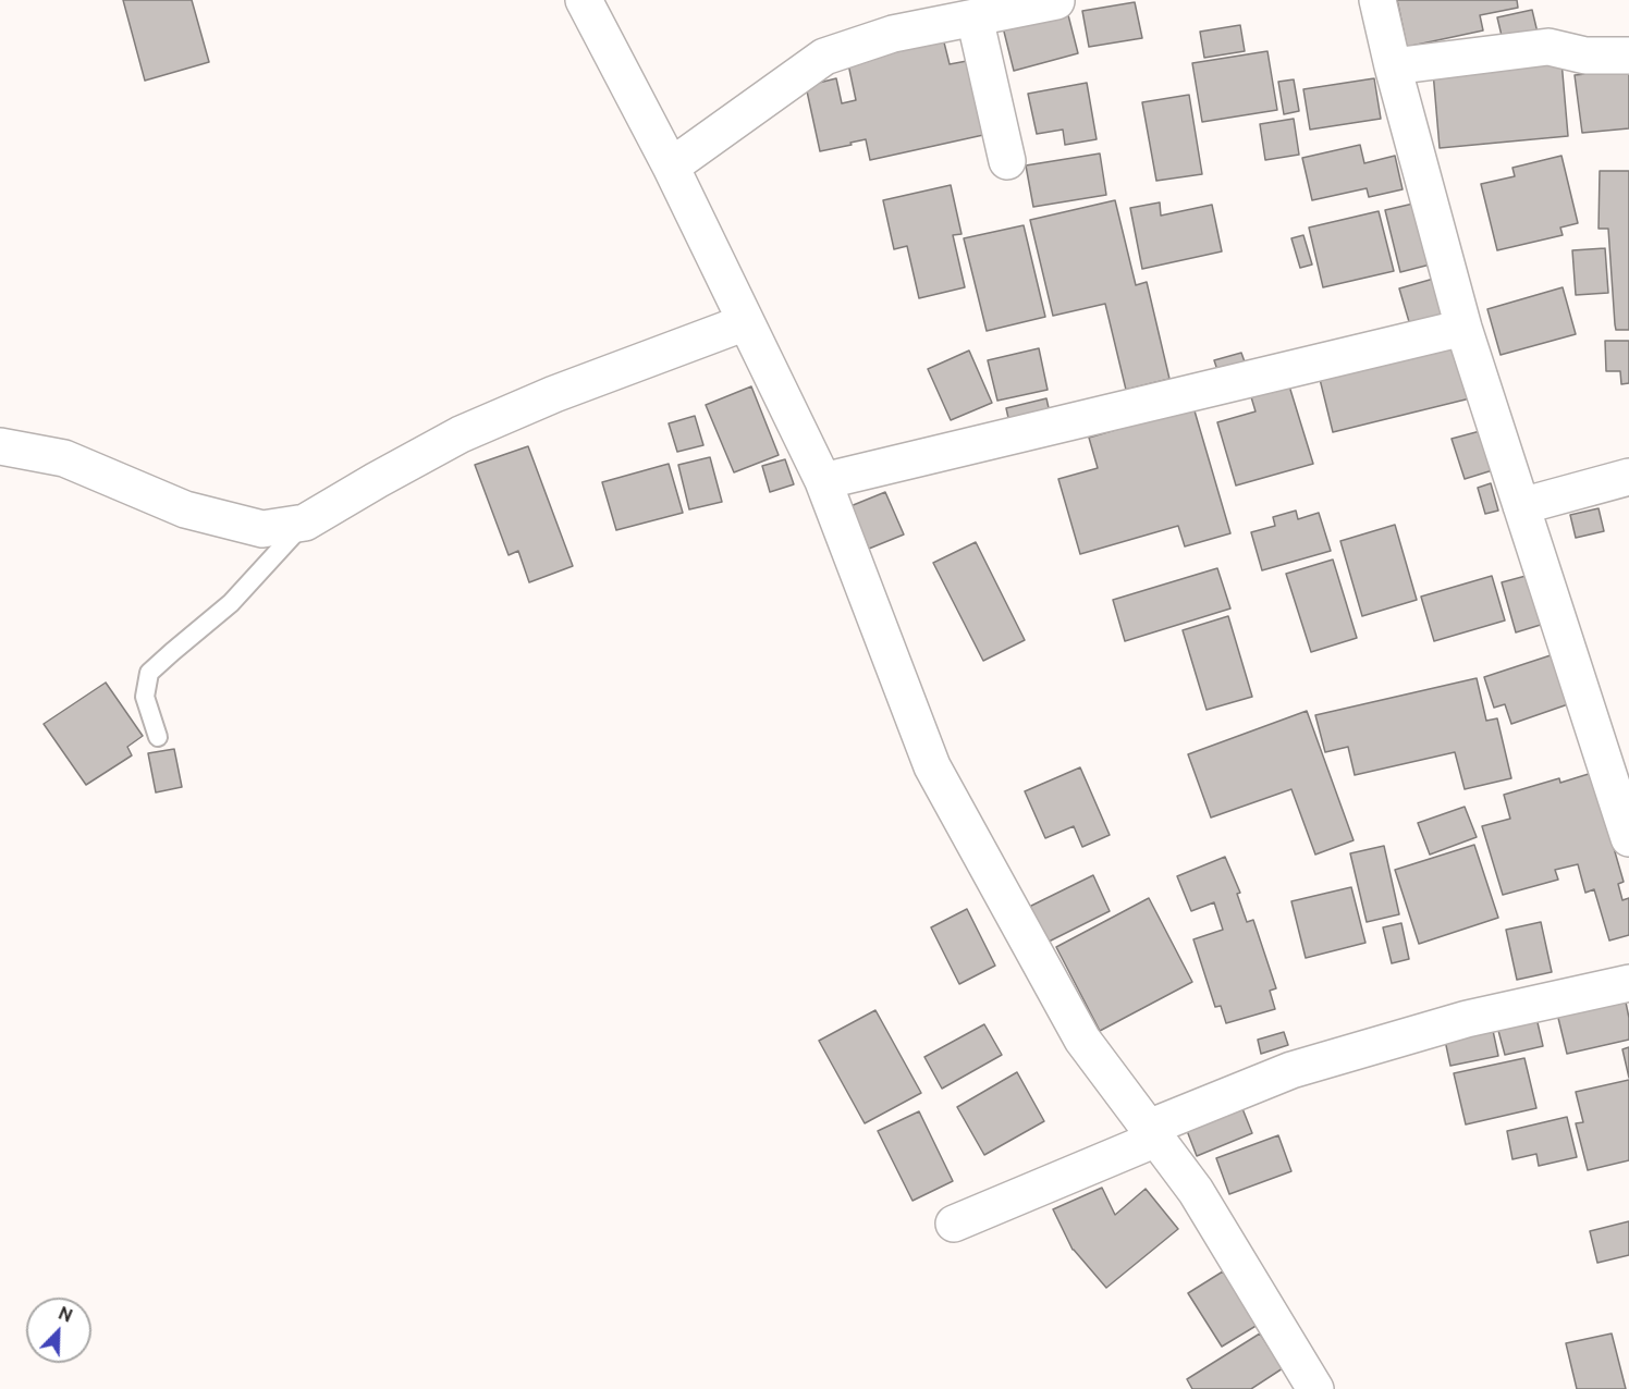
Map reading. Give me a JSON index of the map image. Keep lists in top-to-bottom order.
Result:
{
  "north": "top right"
}
